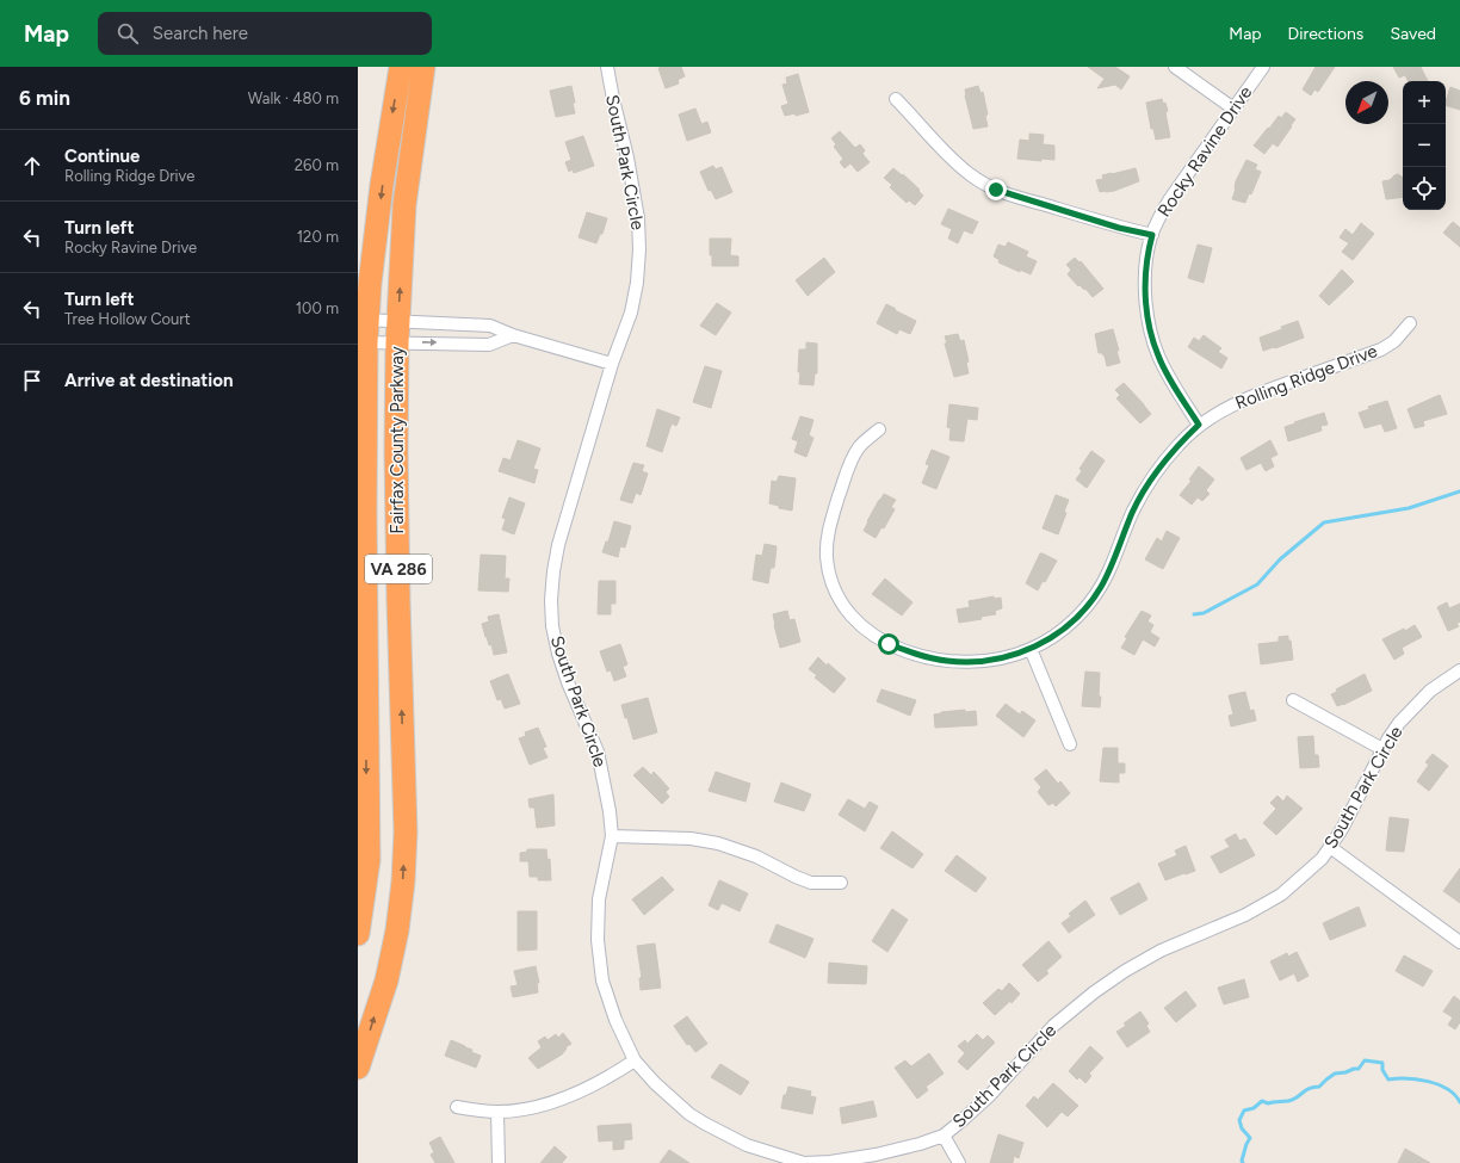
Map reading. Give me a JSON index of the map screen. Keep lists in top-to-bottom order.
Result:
{
  "streets": {
    "highway": ["Fairfax County Parkway", "VA 286"],
    "street": ["Rocky Ravine Drive", "South Park Circle", "Rolling Ridge Drive"]
  },
  "crossings": [
    ["Rocky Ravine Drive", "Rolling Ridge Drive"]
  ],
  "north": "bottom left",
  "page": {
    "header": "Map",
    "search": "Search here",
    "nav": ["Map", "Directions", "Saved"],
    "heading": ["6 min", "Walk · 480 m"],
    "map_buttons": ["+", "−"],
    "list": [
      ["Continue", "Rolling Ridge Drive", "260 m"],
      ["Turn left", "Rocky Ravine Drive", "120 m"],
      ["Turn left", "Tree Hollow Court", "100 m"],
      "Arrive at destination"
    ]
  }
}
